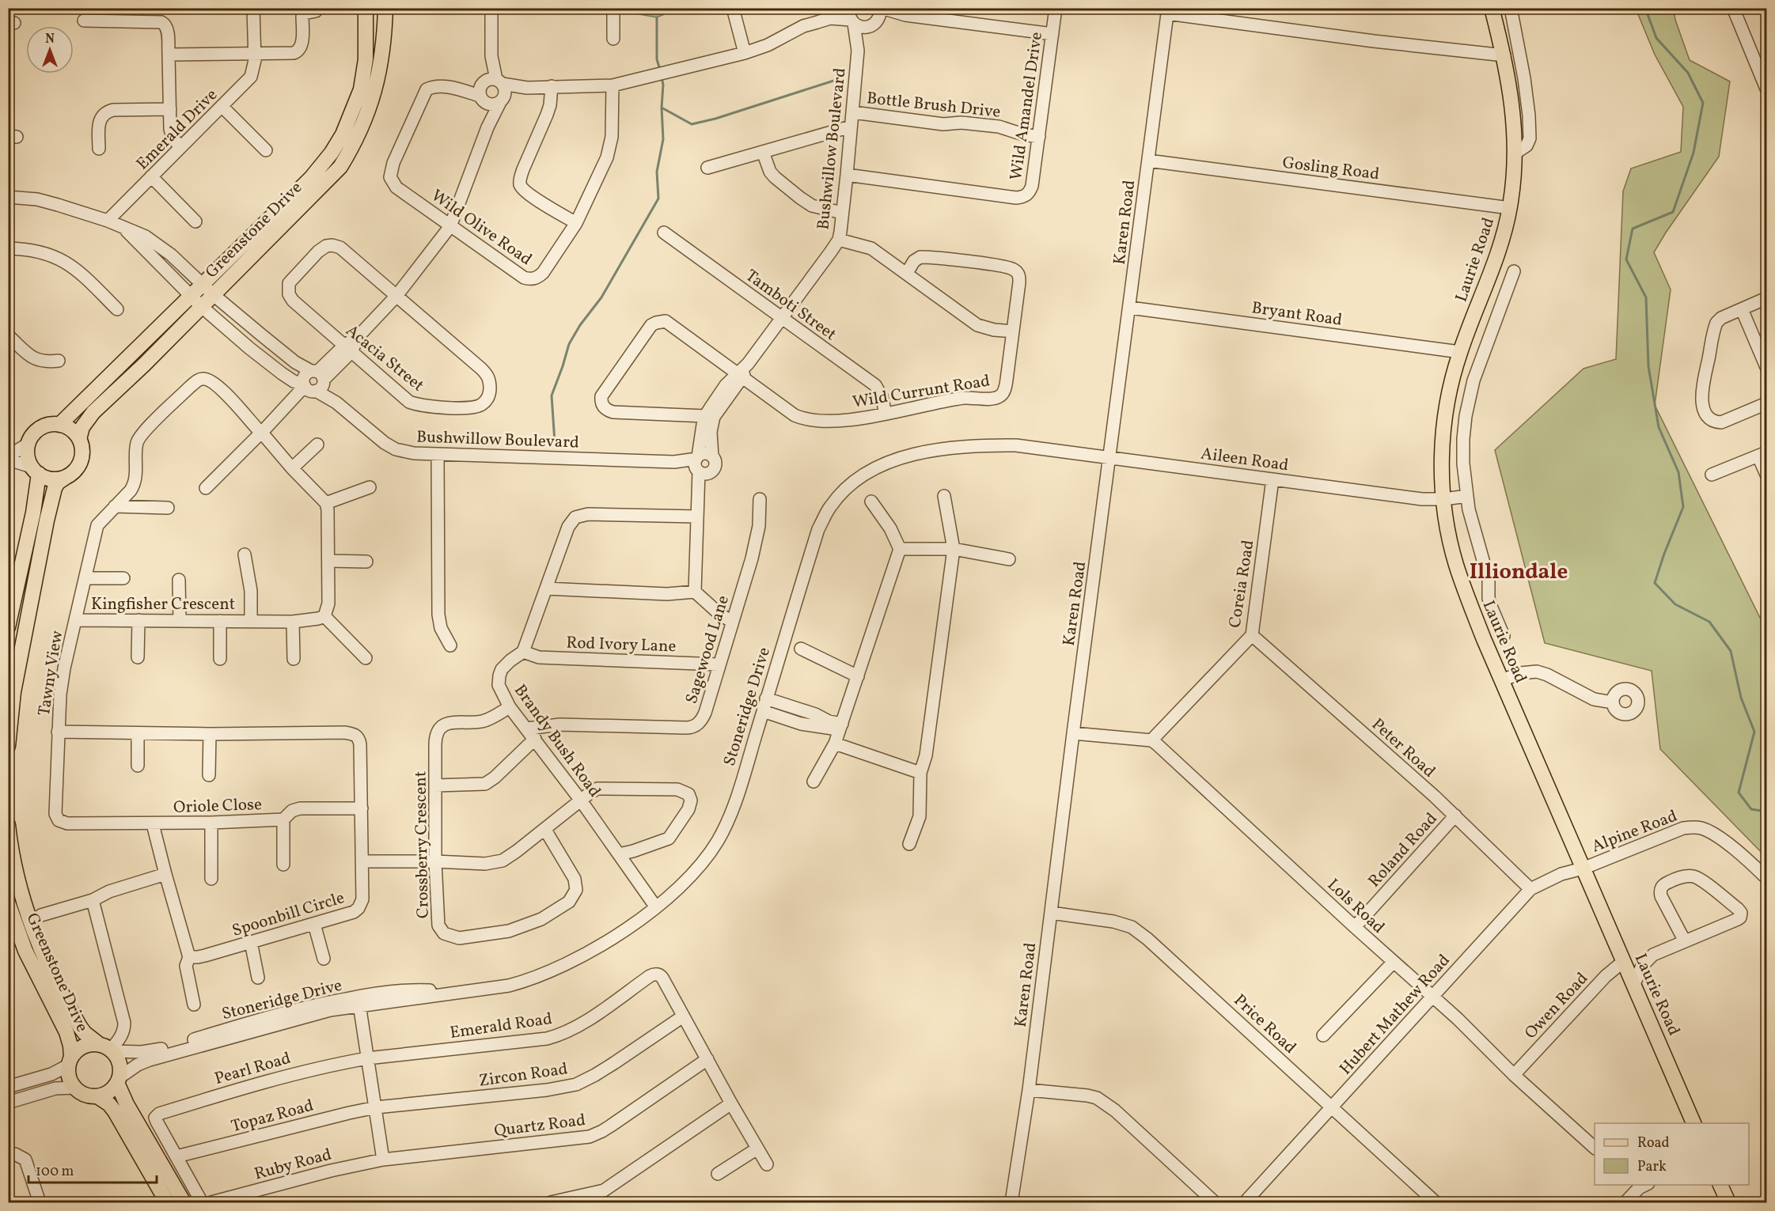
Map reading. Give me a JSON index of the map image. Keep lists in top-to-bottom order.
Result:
{
  "streets": {
    "main road": ["Greenstone Drive", "Laurie Road"],
    "street": [
      "Bottle Brush Drive",
      "Wild Amandel Drive",
      "Emerald Drive",
      "Bushwillow Boulevard",
      "Gosling Road",
      "Karen Road",
      "Wild Olive Road",
      "Tamboti Street",
      "Bryant Road",
      "Acacia Street",
      "Wild Currunt Road",
      "Aileen Road",
      "Coreia Road",
      "Kingfisher Crescent",
      "Rod Ivory Lane",
      "Sagewood Lane",
      "Tawny View",
      "Stoneridge Drive",
      "Brandy Bush Road",
      "Peter Road",
      "Oriole Close",
      "Alpine Road",
      "Crossberry Crescent",
      "Roland Road",
      "Lols Road",
      "Spoonbill Circle",
      "Owen Road",
      "Hubert Mathew Road",
      "Price Road",
      "Emerald Road",
      "Pearl Road",
      "Zircon Road",
      "Topaz Road",
      "Quartz Road",
      "Ruby Road"
    ]
  },
  "crossings": [
    ["Bottle Brush Drive", "Wild Amandel Drive"],
    ["Bottle Brush Drive", "Bushwillow Boulevard"],
    ["Wild Amandel Drive", "Bushwillow Boulevard"],
    ["Emerald Drive", "Bushwillow Boulevard"],
    ["Bushwillow Boulevard", "Greenstone Drive"],
    ["Bushwillow Boulevard", "Tamboti Street"],
    ["Bushwillow Boulevard", "Wild Currunt Road"],
    ["Gosling Road", "Karen Road"],
    ["Gosling Road", "Laurie Road"],
    ["Karen Road", "Bryant Road"],
    ["Karen Road", "Aileen Road"],
    ["Karen Road", "Price Road"],
    ["Greenstone Drive", "Stoneridge Drive"],
    ["Laurie Road", "Bryant Road"],
    ["Laurie Road", "Aileen Road"],
    ["Laurie Road", "Alpine Road"],
    ["Laurie Road", "Owen Road"],
    ["Laurie Road", "Hubert Mathew Road"],
    ["Tamboti Street", "Wild Currunt Road"],
    ["Aileen Road", "Coreia Road"],
    ["Aileen Road", "Stoneridge Drive"],
    ["Coreia Road", "Peter Road"],
    ["Coreia Road", "Lols Road"],
    ["Kingfisher Crescent", "Tawny View"],
    ["Rod Ivory Lane", "Sagewood Lane"],
    ["Rod Ivory Lane", "Brandy Bush Road"],
    ["Sagewood Lane", "Brandy Bush Road"],
    ["Tawny View", "Spoonbill Circle"],
    ["Stoneridge Drive", "Brandy Bush Road"],
    ["Brandy Bush Road", "Crossberry Crescent"],
    ["Peter Road", "Roland Road"],
    ["Peter Road", "Hubert Mathew Road"],
    ["Alpine Road", "Hubert Mathew Road"],
    ["Roland Road", "Lols Road"],
    ["Lols Road", "Owen Road"],
    ["Lols Road", "Hubert Mathew Road"],
    ["Hubert Mathew Road", "Price Road"],
    ["Emerald Road", "Pearl Road"],
    ["Emerald Road", "Zircon Road"],
    ["Pearl Road", "Topaz Road"],
    ["Zircon Road", "Topaz Road"],
    ["Quartz Road", "Ruby Road"]
  ],
  "districts": ["Illiondale"],
  "legend": ["Road", "Park"],
  "scale_bar": "100 m",
  "north": "top"
}
